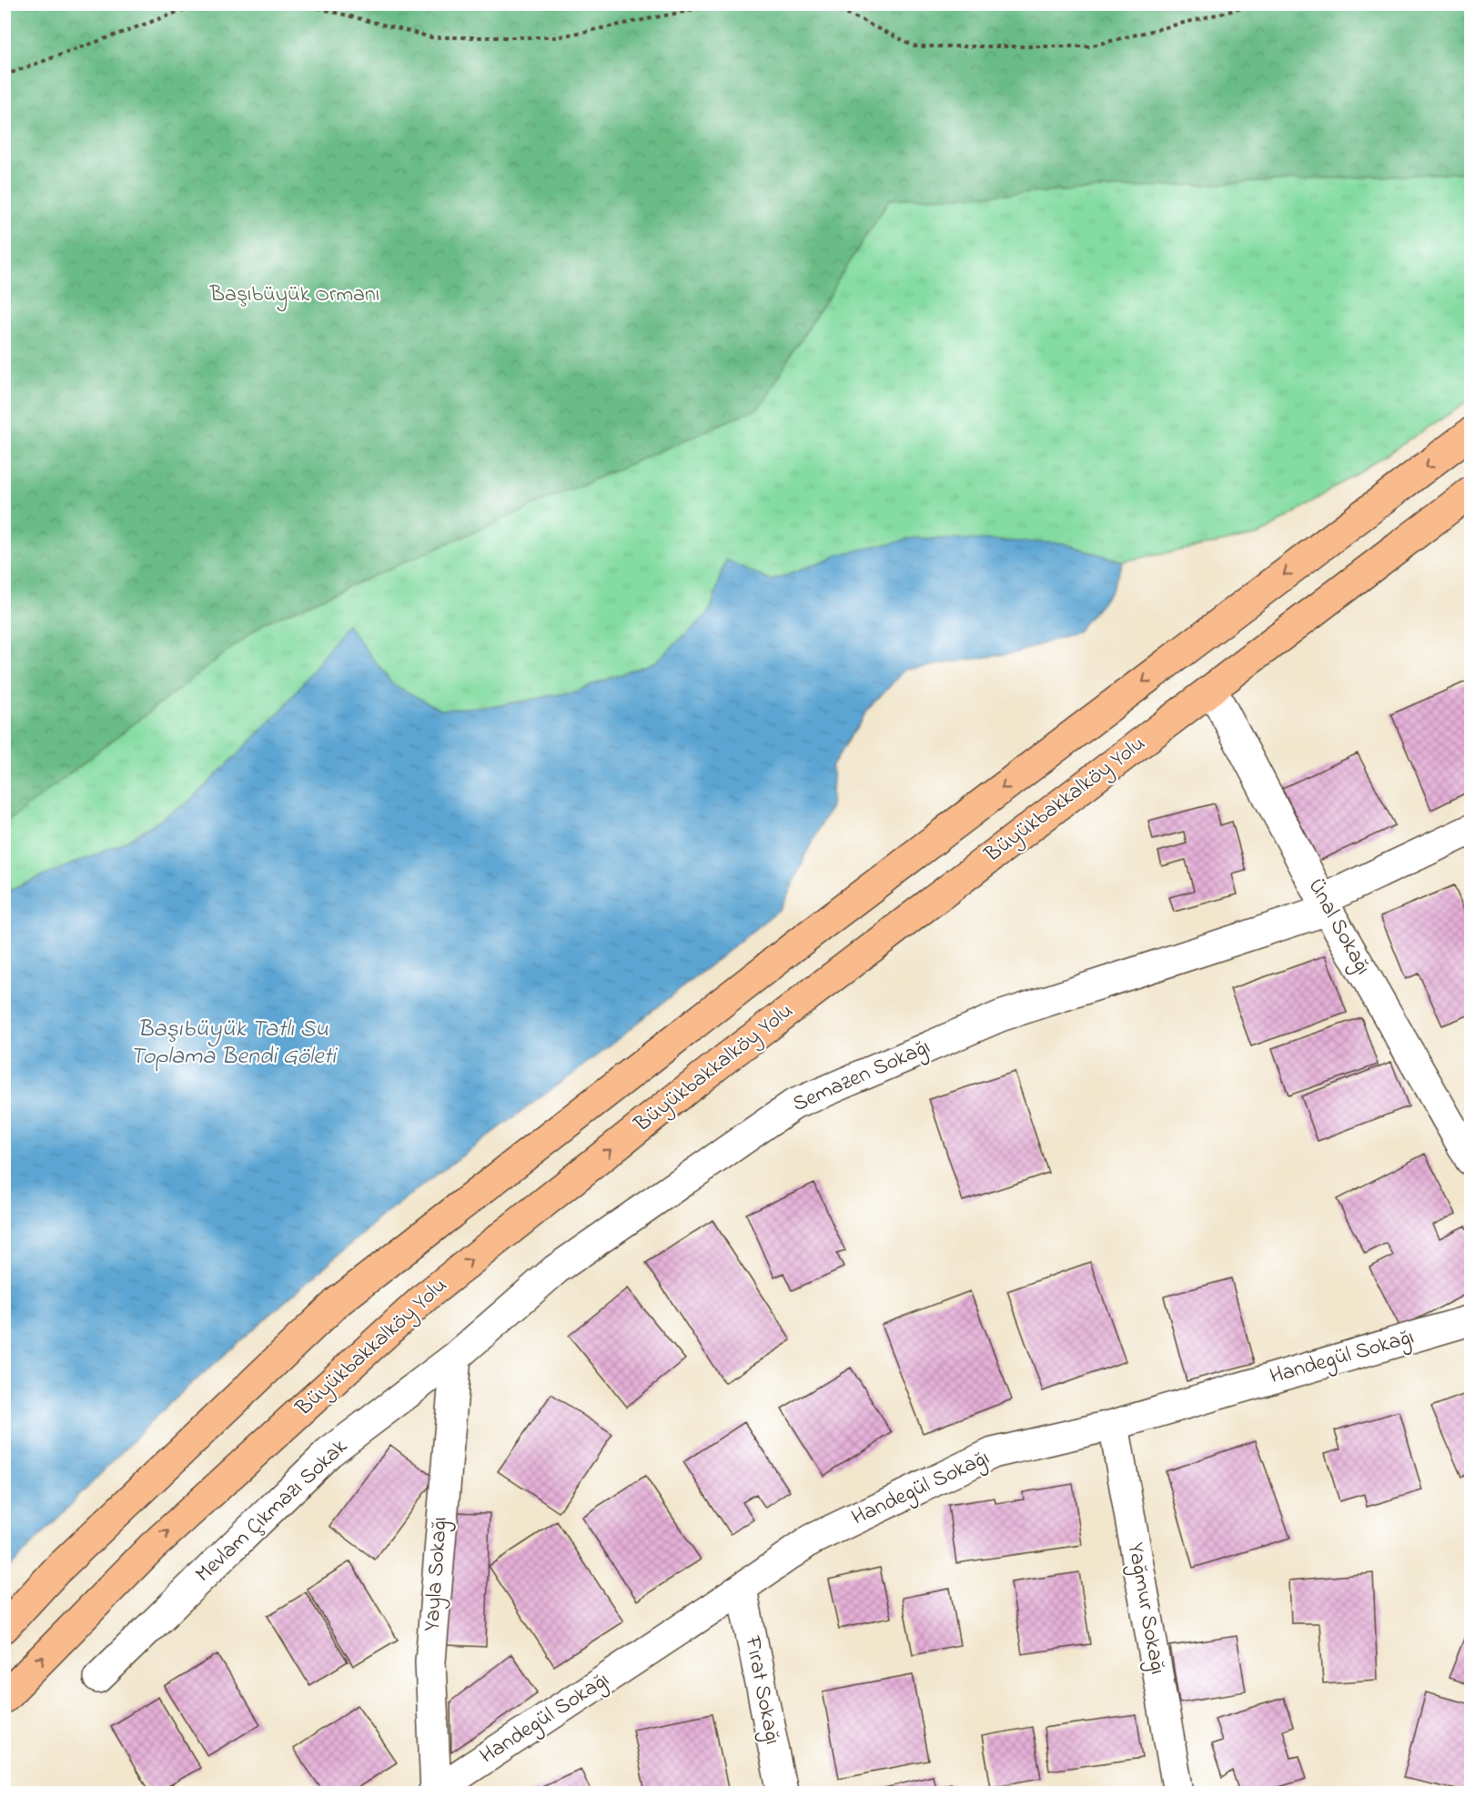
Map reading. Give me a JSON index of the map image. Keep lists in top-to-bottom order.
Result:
{
  "streets": {
    "highway": ["Büyükbakkalköy Yolu"],
    "street": [
      "Ünal Sokağı",
      "Semazen Sokağı",
      "Handegül Sokağı",
      "Mevlam Çıkmazı Sokak",
      "Yayla Sokağı",
      "Yağmur Sokağı",
      "Fırat Sokağı"
    ]
  },
  "crossings": [
    ["Büyükbakkalköy Yolu", "Ünal Sokağı"],
    ["Ünal Sokağı", "Semazen Sokağı"],
    ["Semazen Sokağı", "Mevlam Çıkmazı Sokak"],
    ["Semazen Sokağı", "Yayla Sokağı"],
    ["Handegül Sokağı", "Yayla Sokağı"],
    ["Handegül Sokağı", "Yağmur Sokağı"],
    ["Handegül Sokağı", "Fırat Sokağı"],
    ["Mevlam Çıkmazı Sokak", "Yayla Sokağı"]
  ],
  "water": ["Başıbüyük Tatlı Su Toplama Bendi Göleti"],
  "parks": ["Başıbüyük Ormanı"]
}
